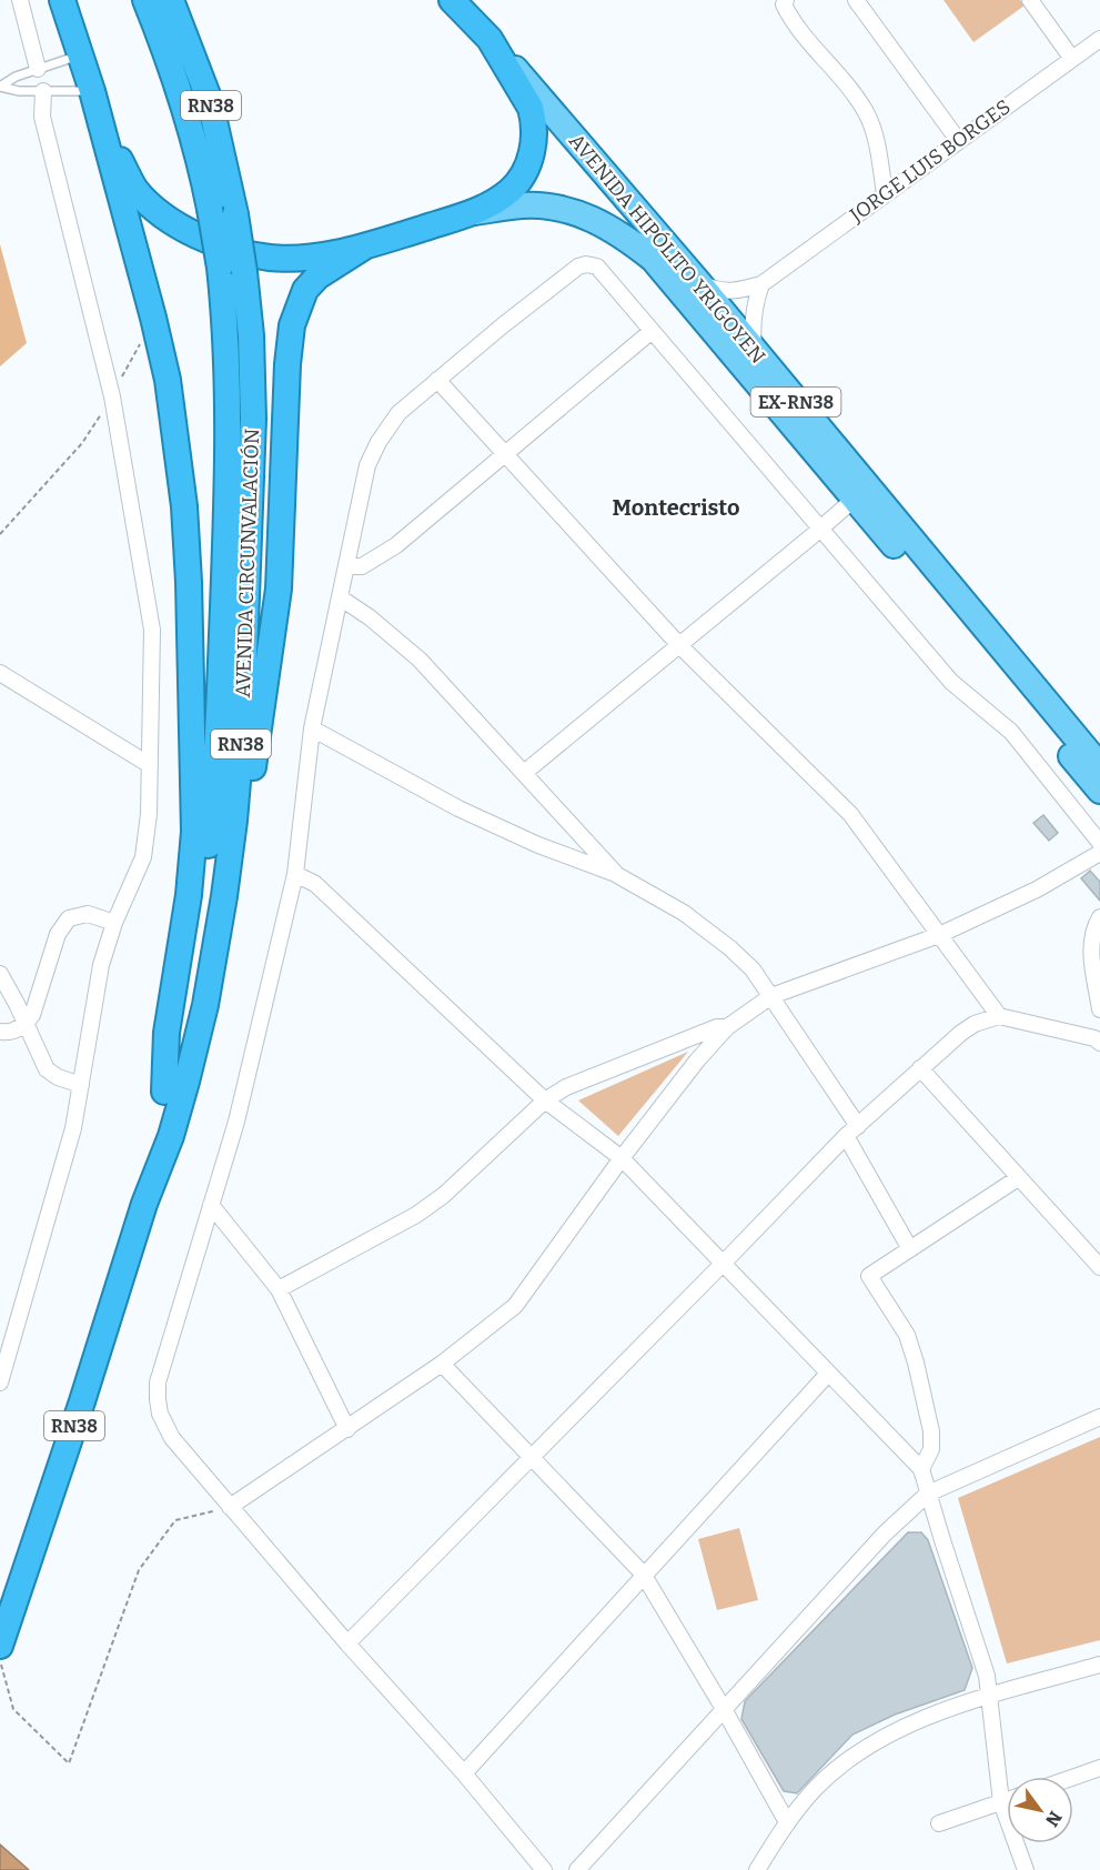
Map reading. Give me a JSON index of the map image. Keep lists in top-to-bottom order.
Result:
{
  "streets": {
    "highway": ["RN38", "AVENIDA CIRCUNVALACIÓN"],
    "main road": ["AVENIDA HIPÓLITO YRIGOYEN", "EX-RN38"],
    "street": ["JORGE LUIS BORGES"]
  },
  "crossings": [
    ["JORGE LUIS BORGES", "AVENIDA HIPÓLITO YRIGOYEN"]
  ],
  "districts": ["Montecristo"],
  "north": "bottom right"
}
